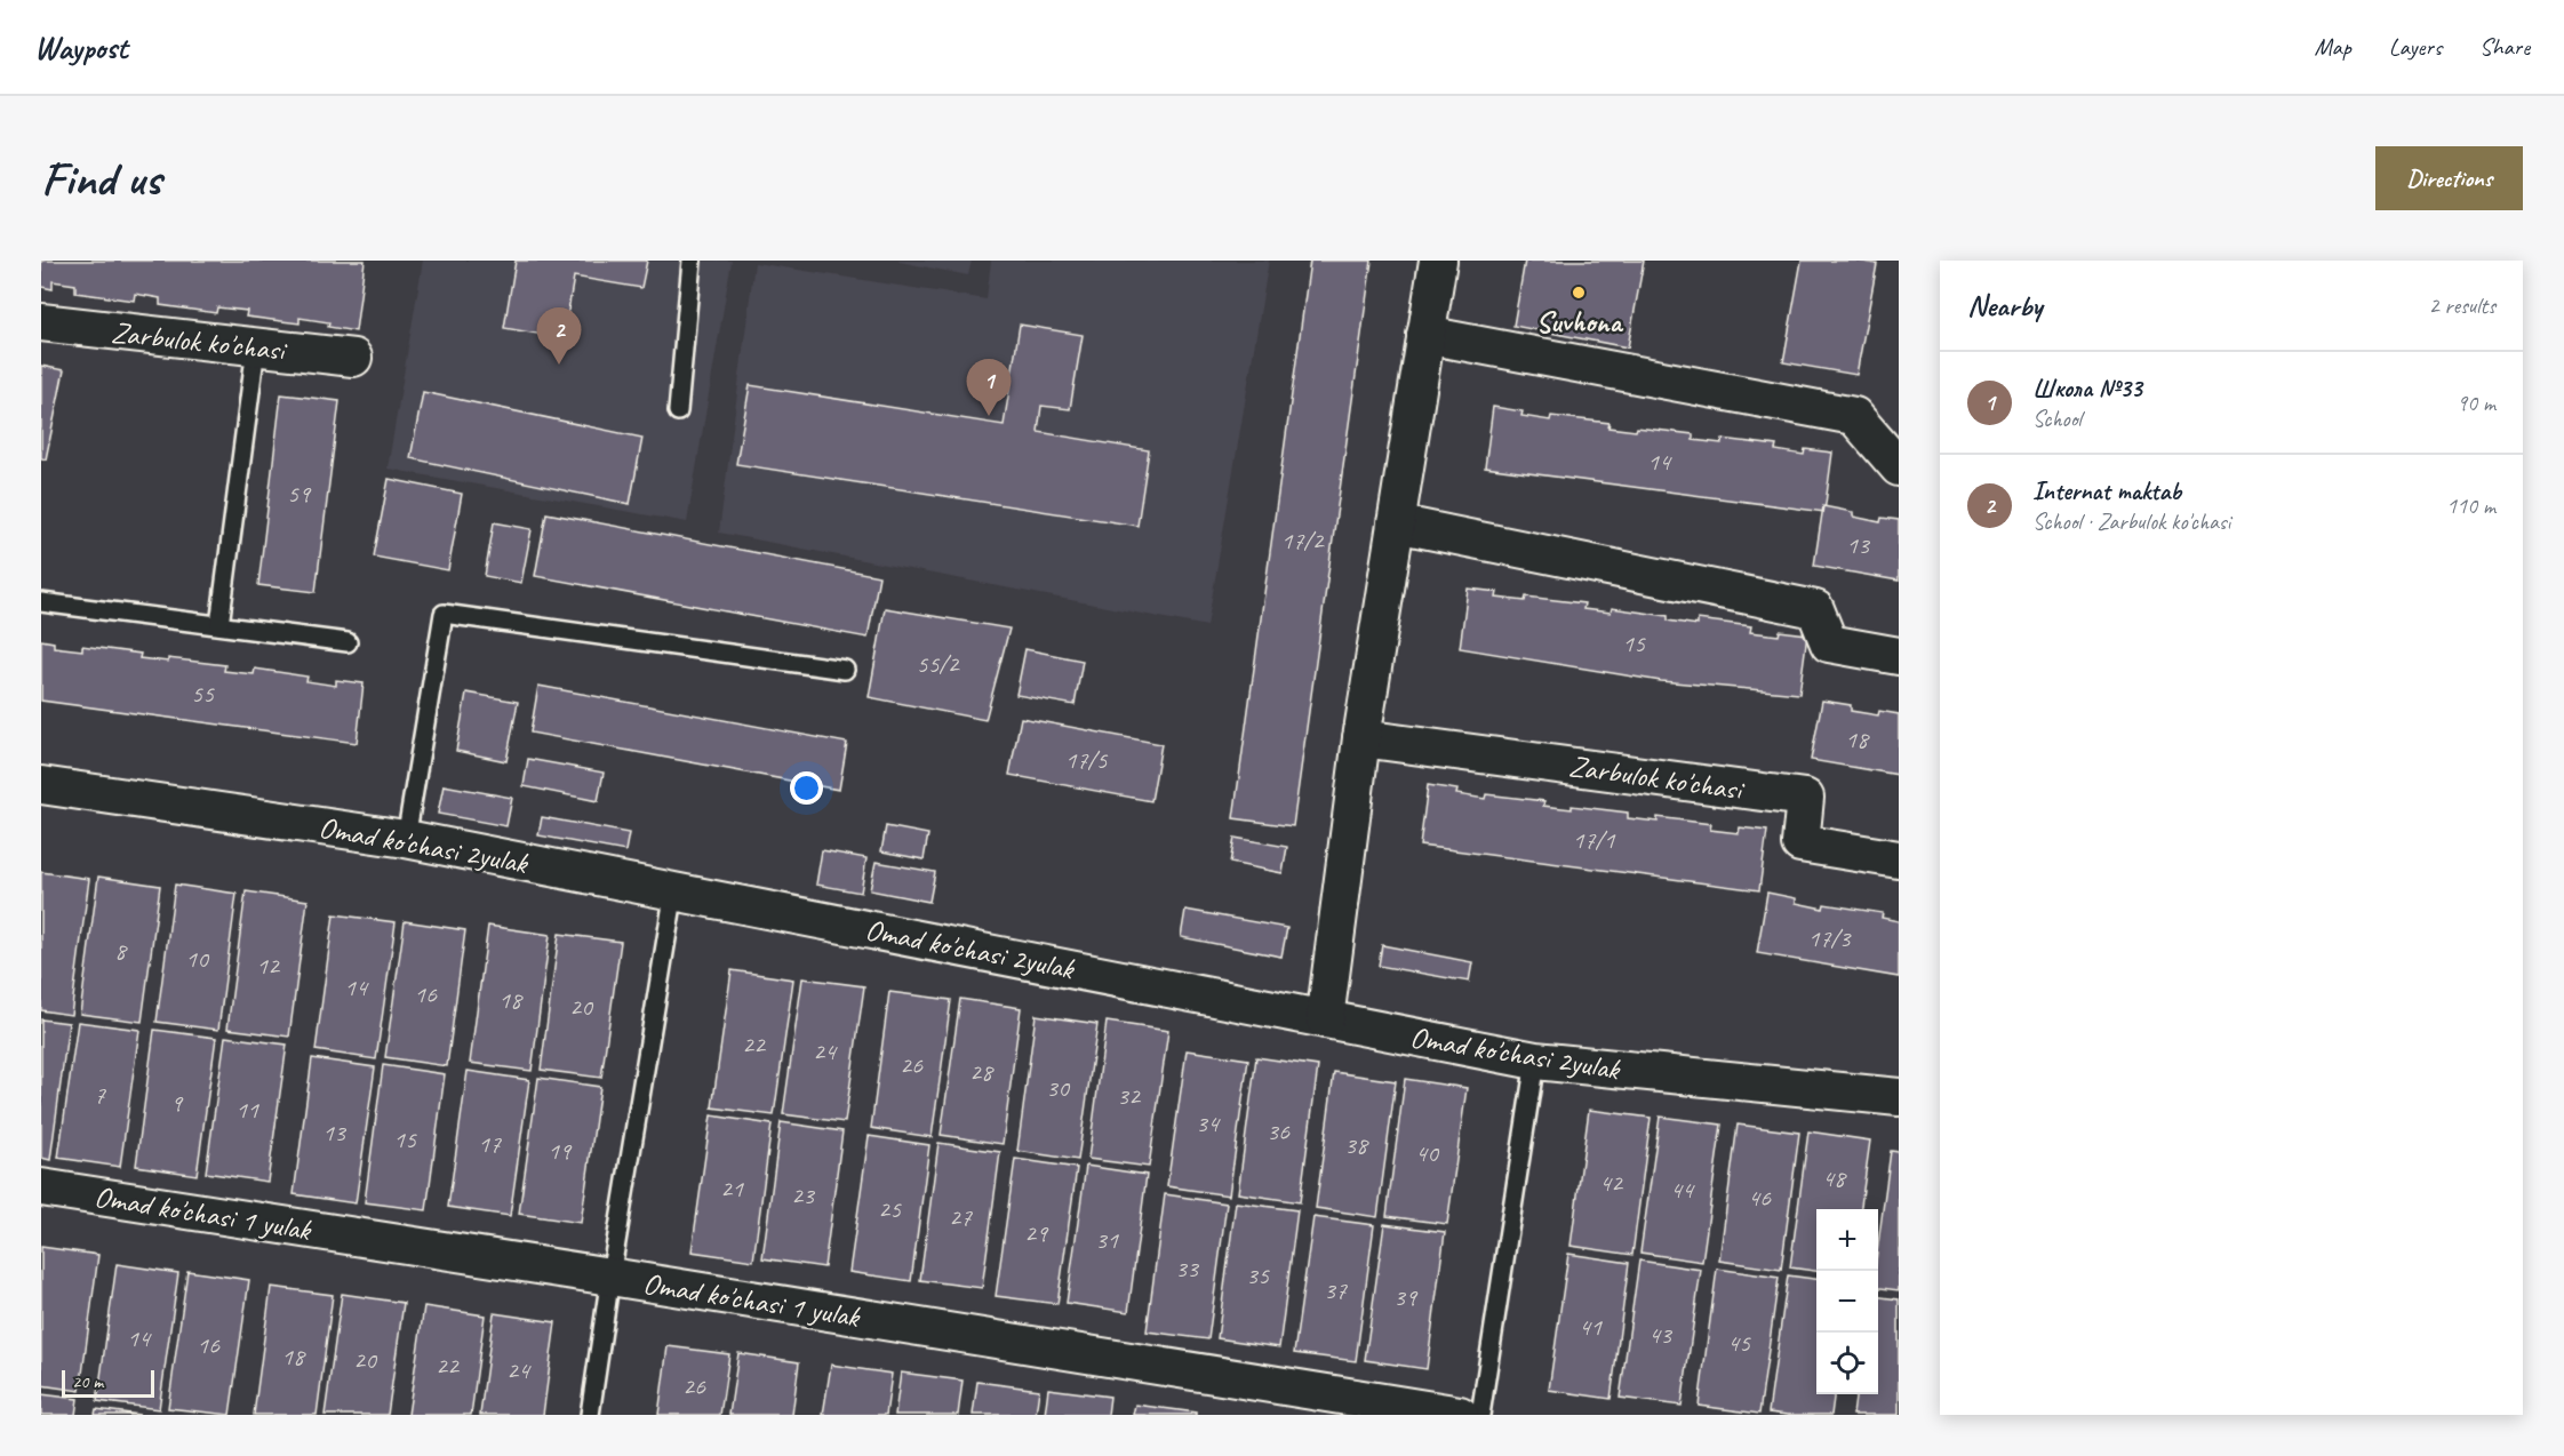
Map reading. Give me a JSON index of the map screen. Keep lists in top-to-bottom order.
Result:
{
  "streets": {
    "street": ["Zarbulok ko'chasi", "Omad ko'chasi 2yulak", "Omad ko'chasi 1 yulak"]
  },
  "places": ["Suvhona"],
  "house_numbers": [
    "14",
    "59",
    "17/2",
    "13",
    "15",
    "55/2",
    "55",
    "18",
    "17/5",
    "17/1",
    "17/3",
    "8",
    "10",
    "12",
    "14",
    "16",
    "18",
    "20",
    "22",
    "24",
    "26",
    "28",
    "30",
    "7",
    "32",
    "9",
    "11",
    "34",
    "36",
    "13",
    "15",
    "17",
    "38",
    "19",
    "40",
    "48",
    "42",
    "21",
    "44",
    "23",
    "46",
    "25",
    "27",
    "29",
    "31",
    "33",
    "35",
    "37",
    "39",
    "41",
    "43",
    "14",
    "45",
    "16",
    "18",
    "20",
    "22",
    "24",
    "26"
  ],
  "scale_bar": "20 m",
  "page": {
    "header": "Waypost",
    "nav": ["Map", "Layers", "Share"],
    "buttons": "Directions",
    "title": "Find us",
    "heading": ["Nearby", "2 results"],
    "pins": ["2", "1"],
    "list": [
      {
        "mark": "1",
        "name": "Школа №33",
        "note": "School",
        "value": "90 m"
      },
      {
        "mark": "2",
        "name": "Internat maktab",
        "note": "School · Zarbulok ko'chasi",
        "value": "110 m"
      }
    ],
    "map_buttons": ["+", "−"],
    "scale": "20 m"
  }
}
